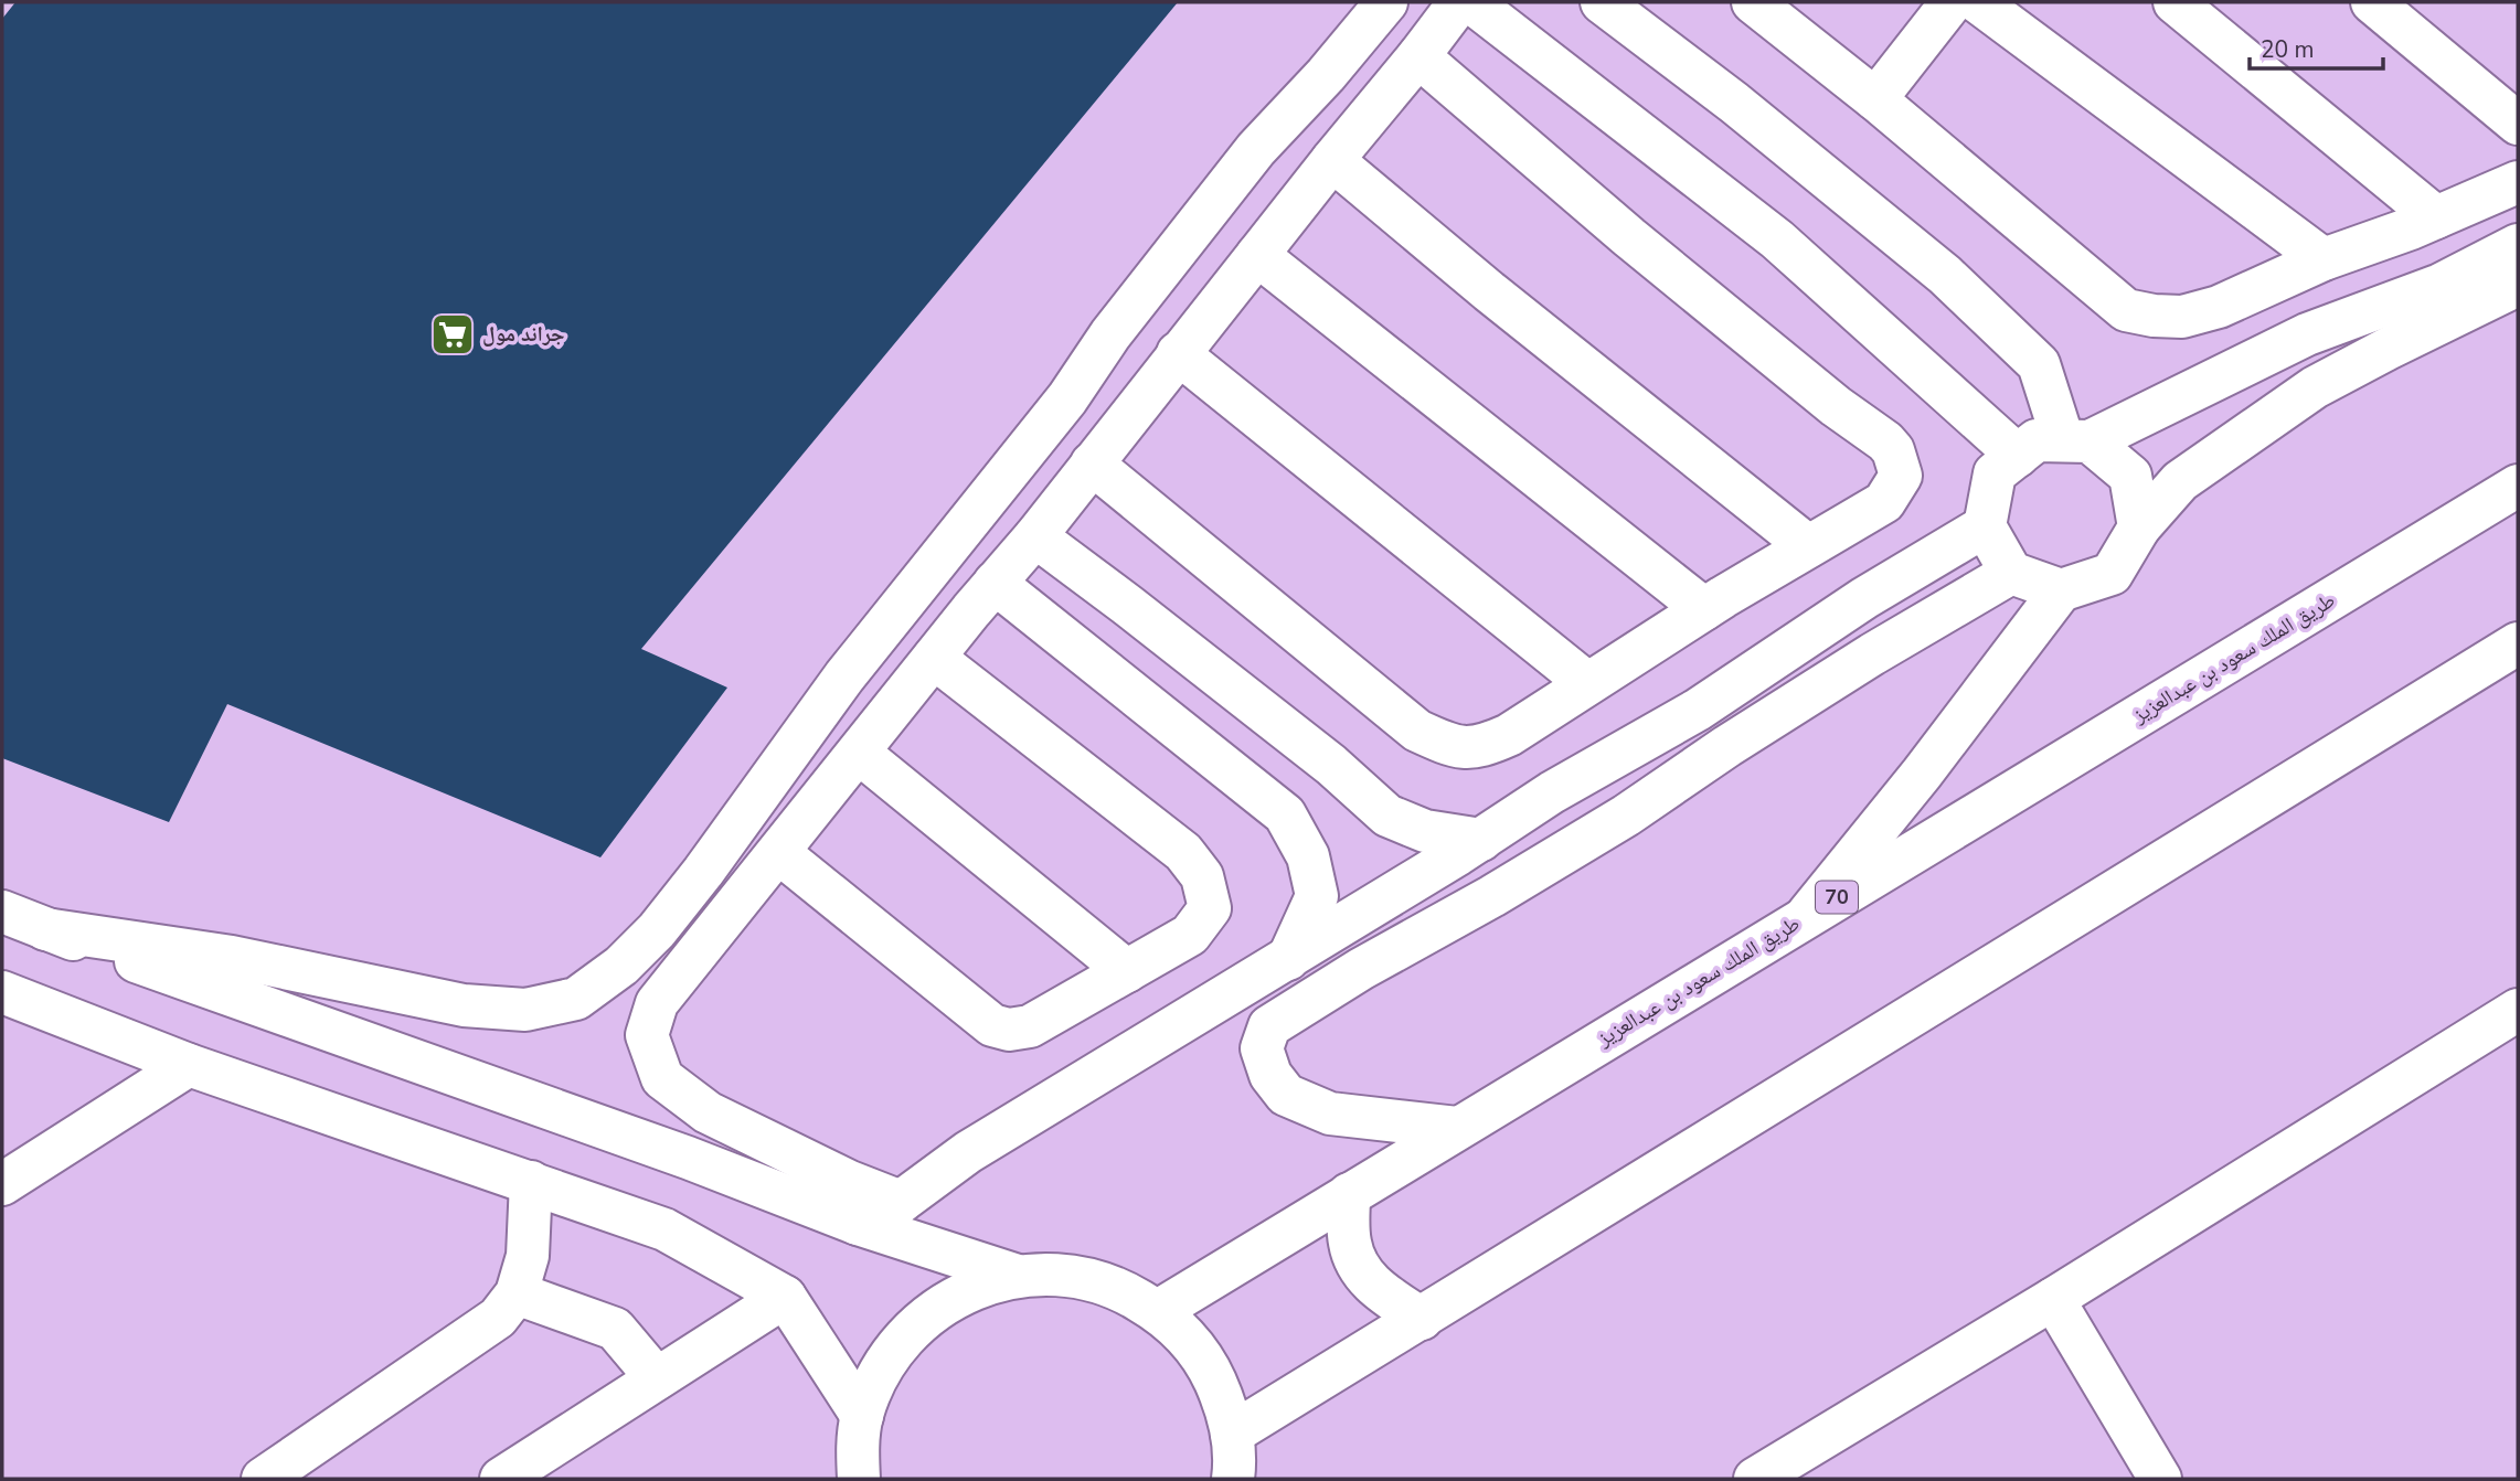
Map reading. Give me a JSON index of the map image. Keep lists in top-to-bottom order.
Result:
{
  "streets": {
    "main road": ["طريق الملك سعود بن عبدالعزيز", "70"]
  },
  "places": {
    "supermarket": ["جراند مول"]
  },
  "scale_bar": "20 m"
}
